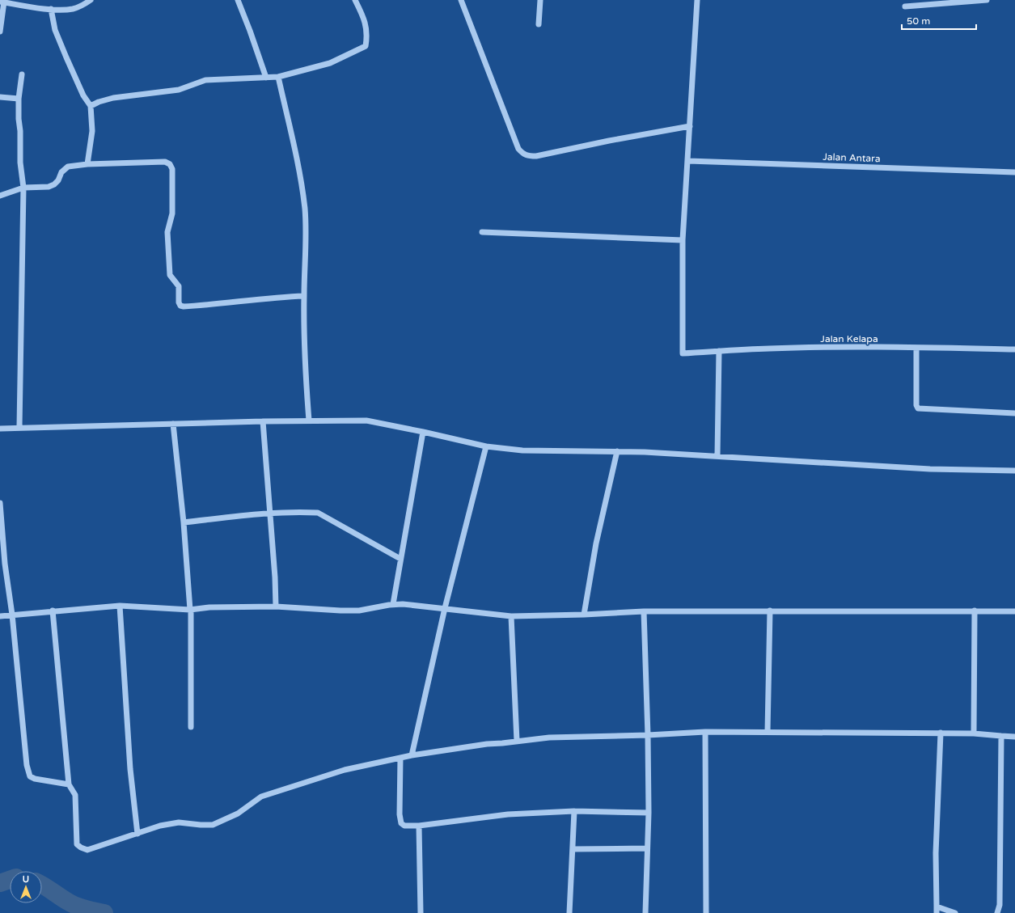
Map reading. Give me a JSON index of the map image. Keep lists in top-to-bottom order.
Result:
{
  "streets": {
    "street": ["Jalan Antara", "Jalan Kelapa"]
  },
  "scale_bar": "50 m",
  "north": "top"
}
